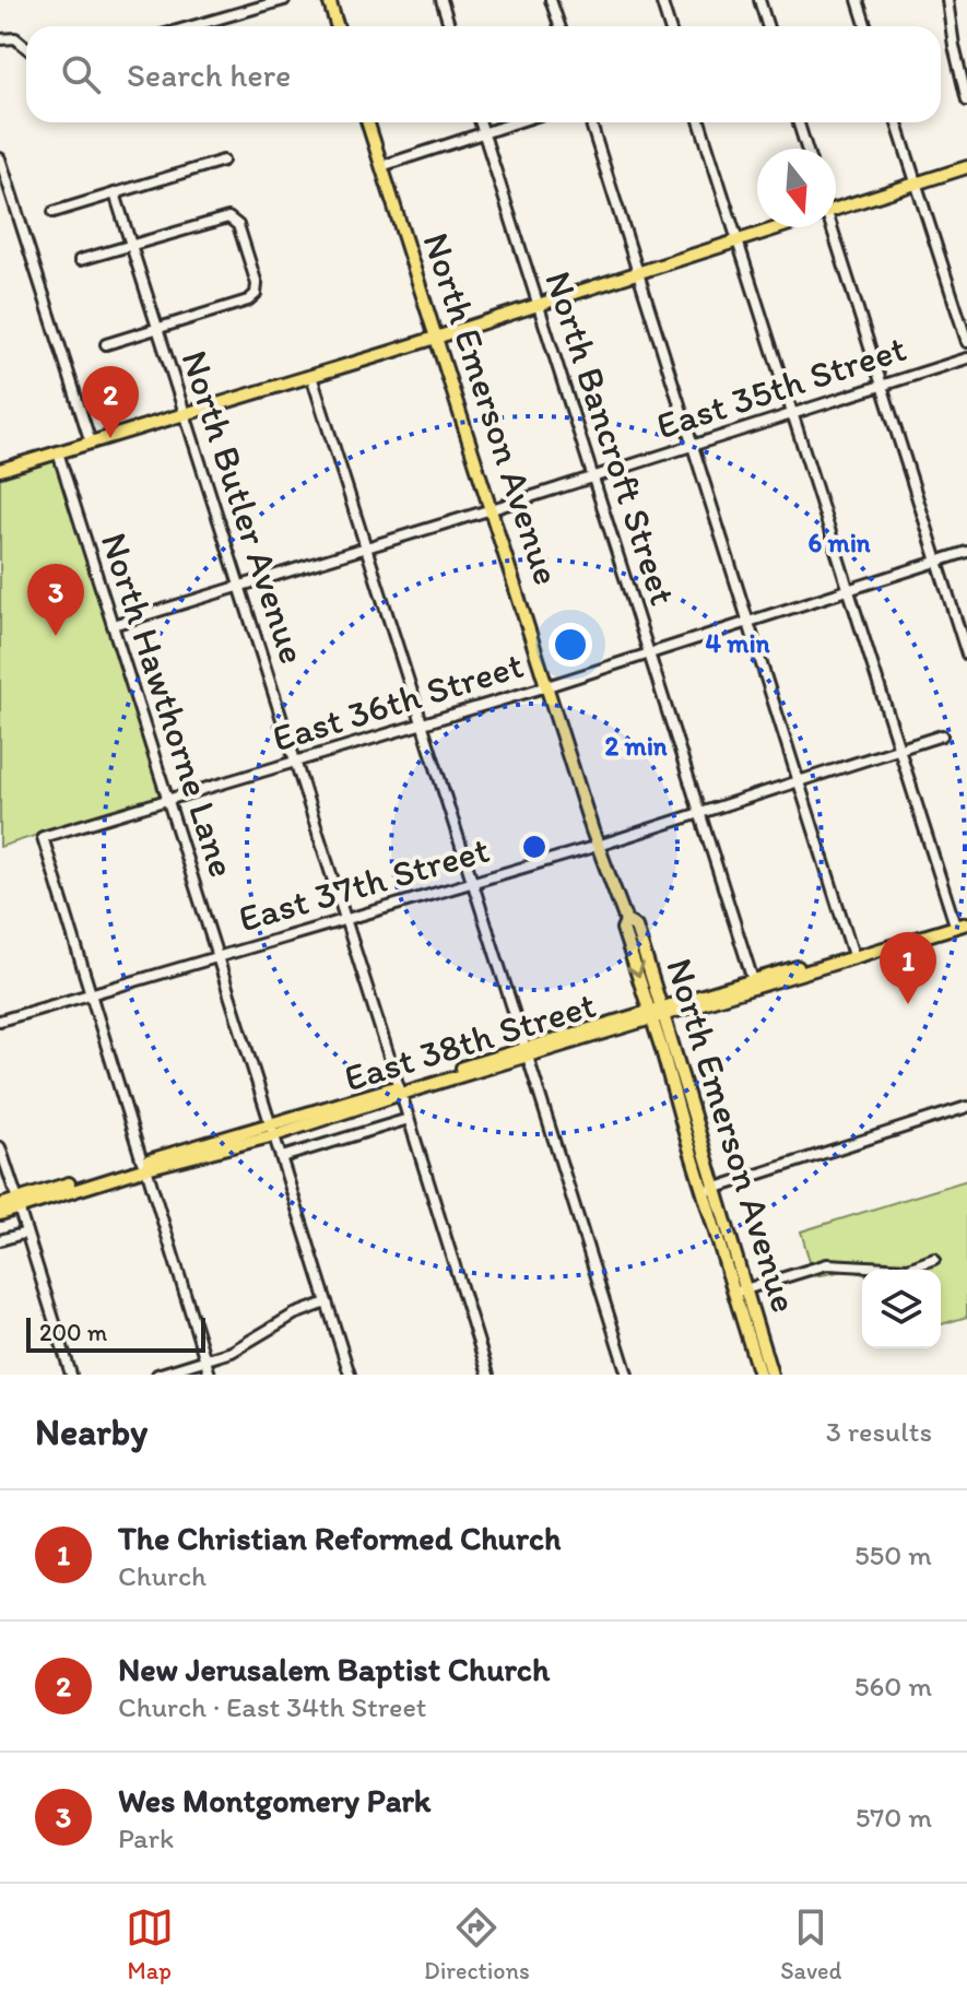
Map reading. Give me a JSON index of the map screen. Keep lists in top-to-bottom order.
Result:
{
  "streets": {
    "main road": ["North Emerson Avenue", "East 38th Street"],
    "street": [
      "East 35th Street",
      "North Bancroft Street",
      "North Butler Avenue",
      "East 36th Street",
      "North Hawthorne Lane",
      "East 37th Street"
    ]
  },
  "crossings": [
    ["East 35th Street", "North Emerson Avenue"],
    ["East 35th Street", "North Bancroft Street"],
    ["East 35th Street", "North Butler Avenue"],
    ["East 35th Street", "North Hawthorne Lane"],
    ["North Emerson Avenue", "East 36th Street"],
    ["North Emerson Avenue", "East 37th Street"],
    ["North Emerson Avenue", "East 38th Street"],
    ["North Bancroft Street", "East 36th Street"],
    ["North Bancroft Street", "East 37th Street"],
    ["North Bancroft Street", "East 38th Street"],
    ["North Butler Avenue", "East 36th Street"],
    ["North Butler Avenue", "East 37th Street"],
    ["North Butler Avenue", "East 38th Street"],
    ["East 36th Street", "North Hawthorne Lane"],
    ["East 36th Street", "East 37th Street"],
    ["North Hawthorne Lane", "East 37th Street"],
    ["North Hawthorne Lane", "East 38th Street"]
  ],
  "scale_bar": "200 m",
  "north": "bottom",
  "page": {
    "search": "Search here",
    "pins": ["2", "3", "1"],
    "scale": "200 m",
    "heading": ["Nearby", "3 results"],
    "list": [
      {
        "mark": "1",
        "name": "The Christian Reformed Church",
        "note": "Church",
        "value": "550 m"
      },
      {
        "mark": "2",
        "name": "New Jerusalem Baptist Church",
        "note": "Church · East 34th Street",
        "value": "560 m"
      },
      {
        "mark": "3",
        "name": "Wes Montgomery Park",
        "note": "Park",
        "value": "570 m"
      }
    ],
    "nav": ["Map", "Directions", "Saved"]
  },
  "rings": ["6 min", "4 min", "2 min"]
}
